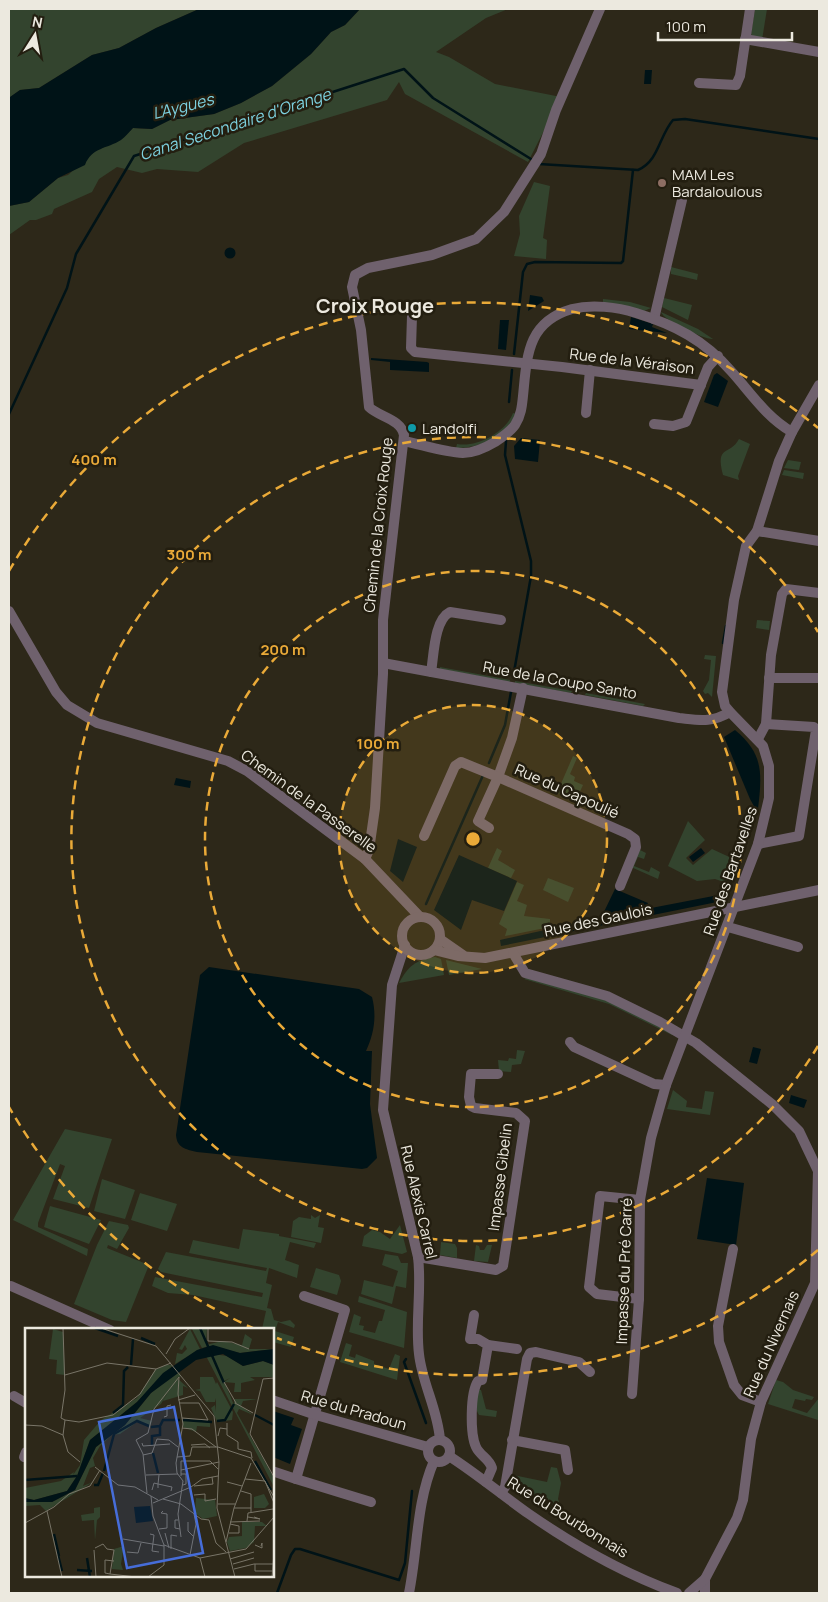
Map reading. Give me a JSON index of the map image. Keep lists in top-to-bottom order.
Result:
{
  "streets": {
    "street": [
      "Rue de la Véraison",
      "Chemin de la Croix Rouge",
      "Rue de la Coupo Santo",
      "Rue du Capoulié",
      "Chemin de la Passerelle",
      "Rue des Bartavelles",
      "Rue des Gaulois",
      "Impasse Gibelin",
      "Rue Alexis Carrel",
      "Impasse du Pré Carré",
      "Rue du Nivernais",
      "Rue du Pradoun",
      "Rue du Bourbonnais"
    ]
  },
  "crossings": [
    ["Chemin de la Croix Rouge", "Rue de la Coupo Santo"],
    ["Chemin de la Croix Rouge", "Chemin de la Passerelle"],
    ["Rue de la Coupo Santo", "Rue du Capoulié"],
    ["Rue de la Coupo Santo", "Rue des Bartavelles"],
    ["Chemin de la Passerelle", "Rue des Gaulois"],
    ["Chemin de la Passerelle", "Rue Alexis Carrel"],
    ["Rue des Bartavelles", "Rue des Gaulois"],
    ["Rue des Bartavelles", "Impasse du Pré Carré"],
    ["Impasse Gibelin", "Rue Alexis Carrel"],
    ["Rue Alexis Carrel", "Rue du Pradoun"],
    ["Rue Alexis Carrel", "Rue du Bourbonnais"],
    ["Rue du Pradoun", "Rue du Bourbonnais"]
  ],
  "districts": ["Croix Rouge"],
  "water": ["L'Aygues", "Canal Secondaire d'Orange"],
  "places": ["MAM Les Bardaloulous", "Landolfi"],
  "scale_bar": "100 m",
  "north": "top",
  "rings": [
    "400 m",
    "300 m",
    "200 m",
    "100 m"
  ]
}
